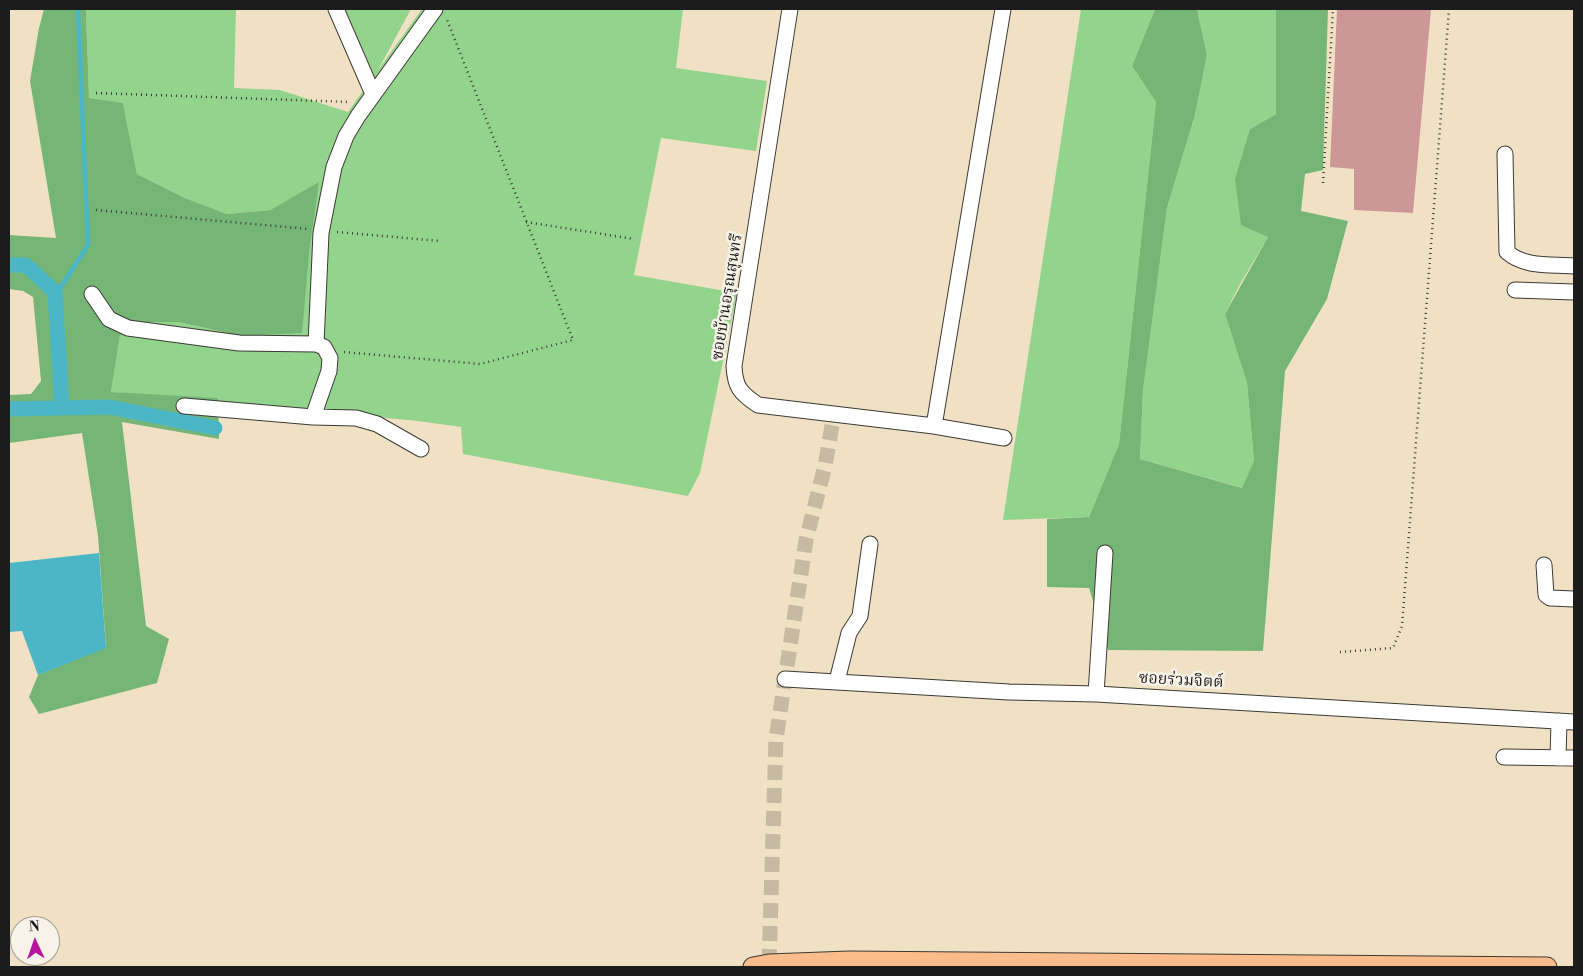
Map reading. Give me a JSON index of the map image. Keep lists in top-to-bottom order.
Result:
{
  "streets": {
    "street": ["ซอยบ้านอรุณสุนทรี", "ซอยร่วมจิตต์"]
  },
  "north": "top"
}
